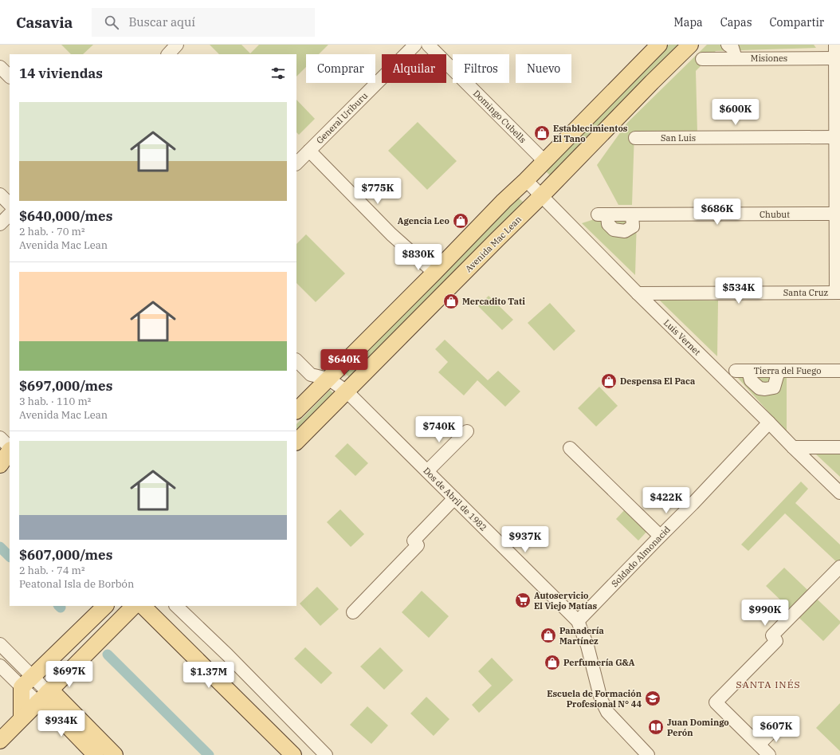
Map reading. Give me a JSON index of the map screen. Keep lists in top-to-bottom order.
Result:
{
  "streets": {
    "main road": ["Avenida Mac Lean"],
    "street": [
      "Misiones",
      "Domingo Cubells",
      "General Uriburu",
      "San Luis",
      "Chubut",
      "Santa Cruz",
      "Luis Vernet",
      "Tierra del Fuego",
      "Dos de Abril de 1982",
      "Soldado Almonacid"
    ]
  },
  "crossings": [
    ["Avenida Mac Lean", "Luis Vernet"],
    ["Avenida Mac Lean", "Dos de Abril de 1982"],
    ["Santa Cruz", "Luis Vernet"],
    ["Luis Vernet", "Soldado Almonacid"],
    ["Dos de Abril de 1982", "Soldado Almonacid"]
  ],
  "districts": ["SANTA INÉS"],
  "places": {
    "shop": [
      "Establecimientos El Tano",
      "Agencia Leo",
      "Mercadito Tati",
      "Despensa El Paca",
      "Panadería Martínez",
      "Perfumería G&A"
    ],
    "supermarket": ["Autoservicio El Viejo Matías"],
    "school or university": ["Escuela de Formación Profesional N° 44"],
    "library": ["Juan Domingo Perón"]
  },
  "page": {
    "header": "Casavia",
    "search": "Buscar aquí",
    "nav": ["Mapa", "Capas", "Compartir"],
    "chip": [
      "Comprar",
      "Alquilar",
      "Filtros",
      "Nuevo"
    ],
    "heading": "14 viviendas",
    "list": [
      {
        "name": "$640,000/mes",
        "note": "2 hab. · 70 m² · Avenida Mac Lean"
      },
      {
        "name": "$697,000/mes",
        "note": "3 hab. · 110 m² · Avenida Mac Lean"
      },
      {
        "name": "$607,000/mes",
        "note": "2 hab. · 74 m² · Peatonal Isla de Borbón"
      }
    ],
    "price": [
      "$600K",
      "$775K",
      "$686K",
      "$830K",
      "$534K",
      "$640K",
      "$740K",
      "$422K",
      "$937K",
      "$990K",
      "$697K",
      "$1.37M",
      "$934K",
      "$607K"
    ]
  }
}
